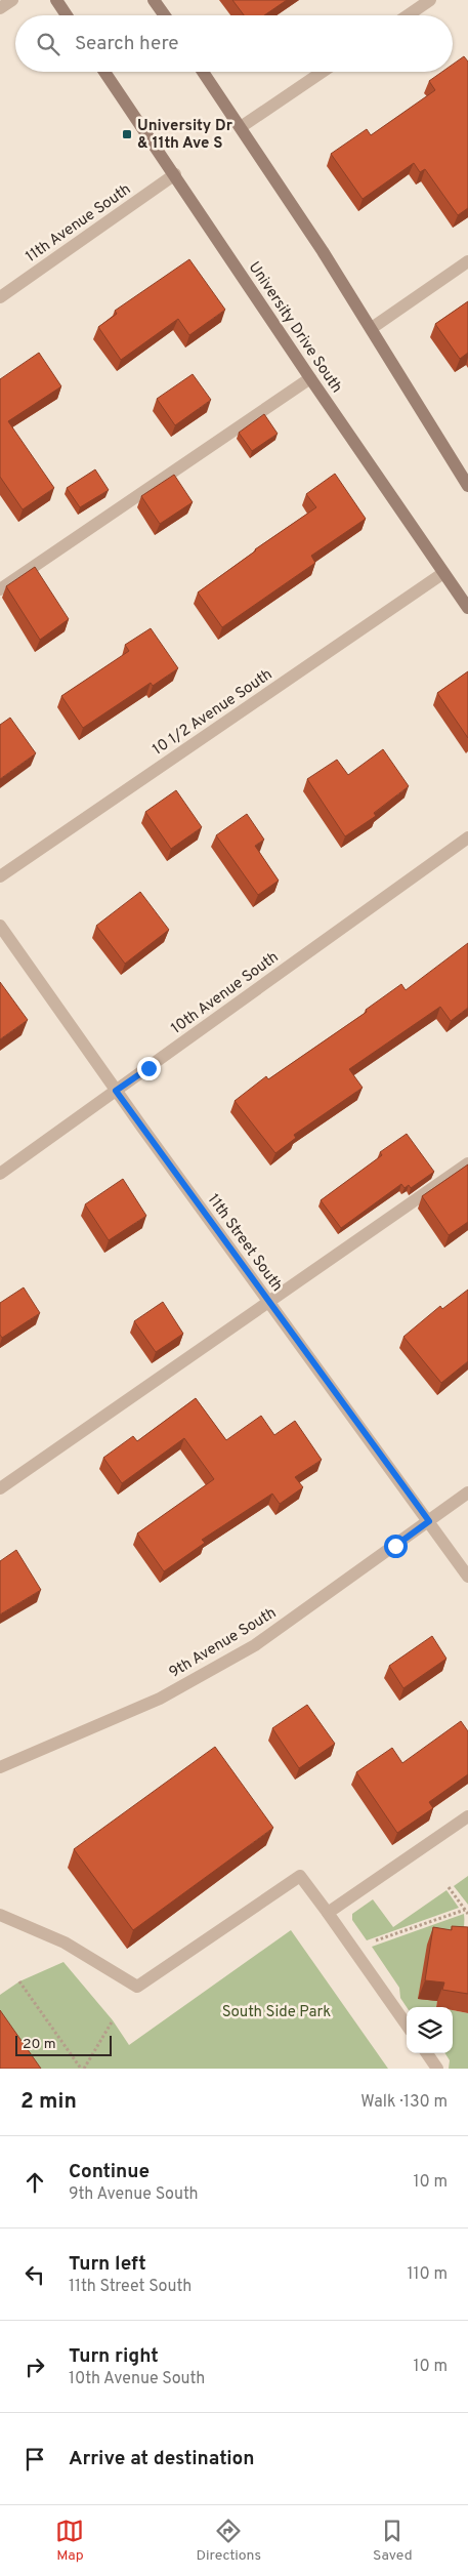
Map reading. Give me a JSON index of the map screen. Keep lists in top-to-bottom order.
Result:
{
  "streets": {
    "main road": ["University Drive South"],
    "street": [
      "11th Avenue South",
      "10 1/2 Avenue South",
      "10th Avenue South",
      "11th Street South",
      "9th Avenue South"
    ]
  },
  "crossings": [
    ["11th Avenue South", "University Drive South"],
    ["University Drive South", "10 1/2 Avenue South"],
    ["10th Avenue South", "11th Street South"],
    ["11th Street South", "9th Avenue South"]
  ],
  "parks": ["South Side Park"],
  "places": {
    "transit": ["University Dr & 11th Ave S"]
  },
  "scale_bar": "20 m",
  "page": {
    "search": "Search here",
    "scale": "20 m",
    "heading": ["2 min", "Walk · 130 m"],
    "list": [
      ["Continue", "9th Avenue South", "10 m"],
      ["Turn left", "11th Street South", "110 m"],
      ["Turn right", "10th Avenue South", "10 m"],
      "Arrive at destination"
    ],
    "nav": ["Map", "Directions", "Saved"]
  }
}
